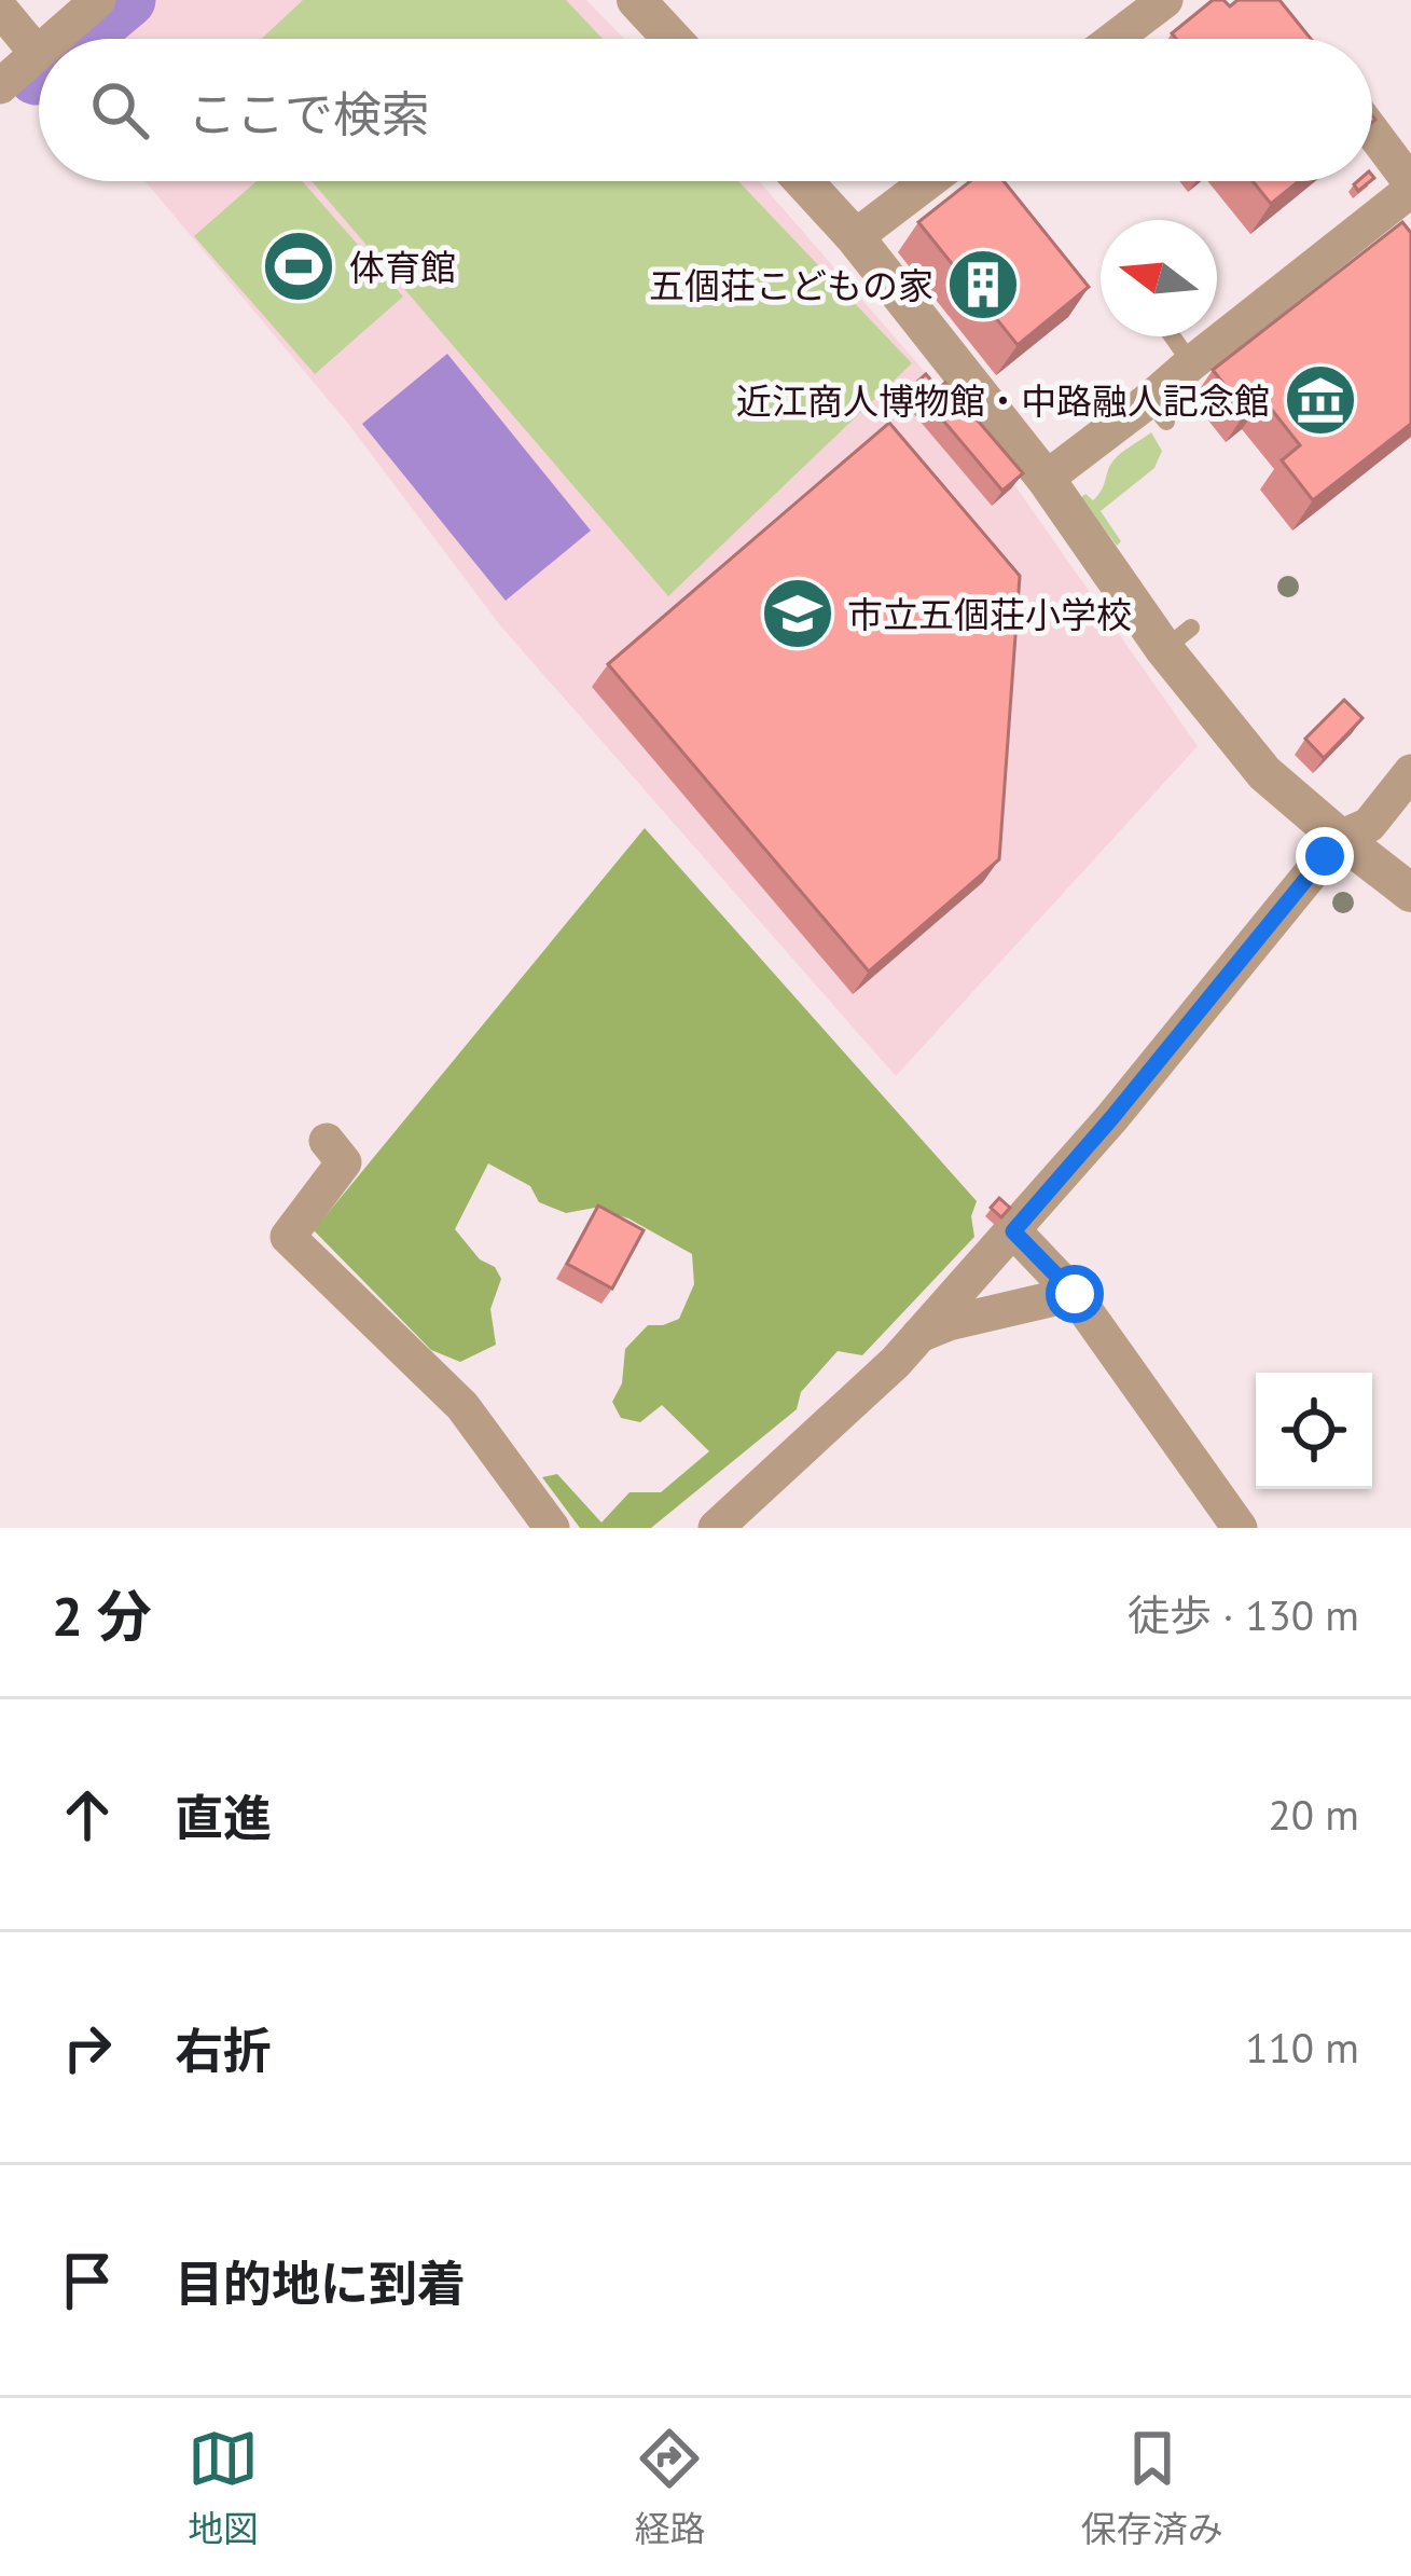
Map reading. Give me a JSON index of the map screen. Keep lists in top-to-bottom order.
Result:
{
  "places": {
    "sports": ["体育館"],
    "building": ["五個荘こどもの家"],
    "museum": ["近江商人博物館・中路融人記念館"],
    "school or university": ["市立五個荘小学校"]
  },
  "north": "left",
  "page": {
    "search": "ここで検索",
    "heading": ["2 分", "徒歩 · 130 m"],
    "list": [
      ["直進", "20 m"],
      ["右折", "110 m"],
      "目的地に到着"
    ],
    "nav": ["地図", "経路", "保存済み"]
  }
}
